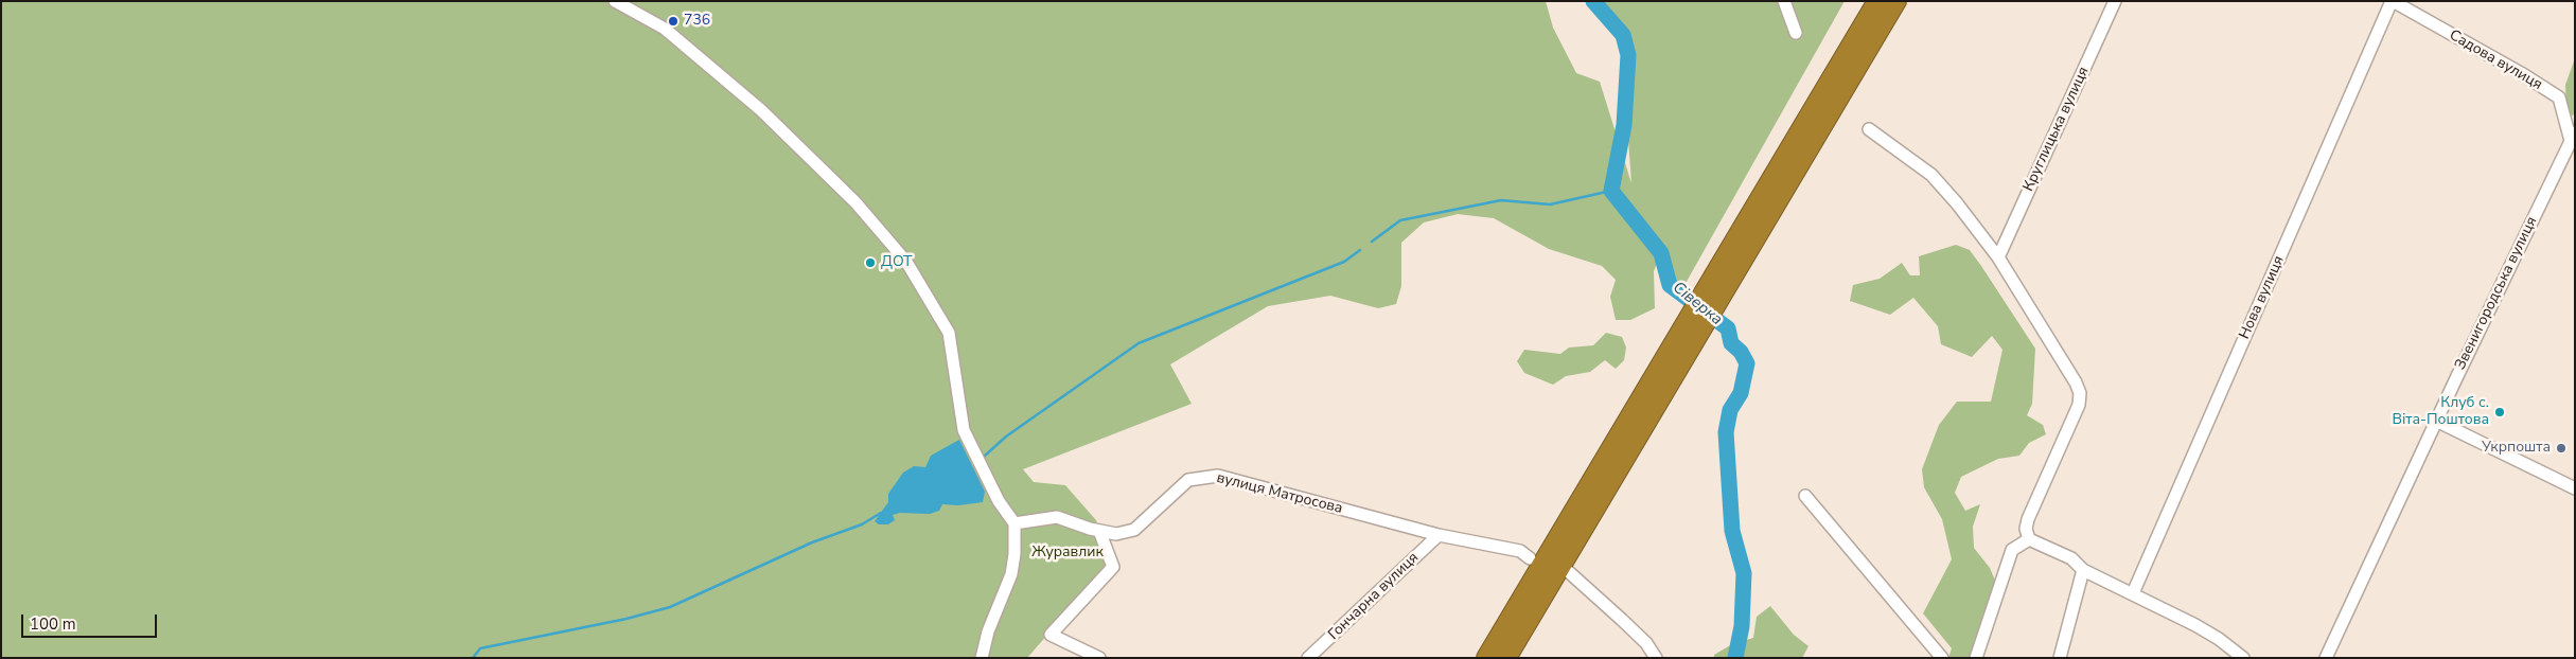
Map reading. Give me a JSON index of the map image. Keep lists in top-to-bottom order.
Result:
{
  "streets": {
    "street": [
      "Садова вулиця",
      "Круглицька вулиця",
      "Звенигородська вулиця",
      "Нова вулиця",
      "вулиця Матросова",
      "Гончарна вулиця"
    ]
  },
  "crossings": [
    ["Садова вулиця", "Звенигородська вулиця"],
    ["Садова вулиця", "Нова вулиця"],
    ["вулиця Матросова", "Гончарна вулиця"]
  ],
  "water": ["Сіверка"],
  "parks": ["Журавлик"],
  "places": [
    "736",
    "ДОТ",
    "Клуб с. Віта-Поштова",
    "Укрпошта"
  ],
  "scale_bar": "100 m"
}
